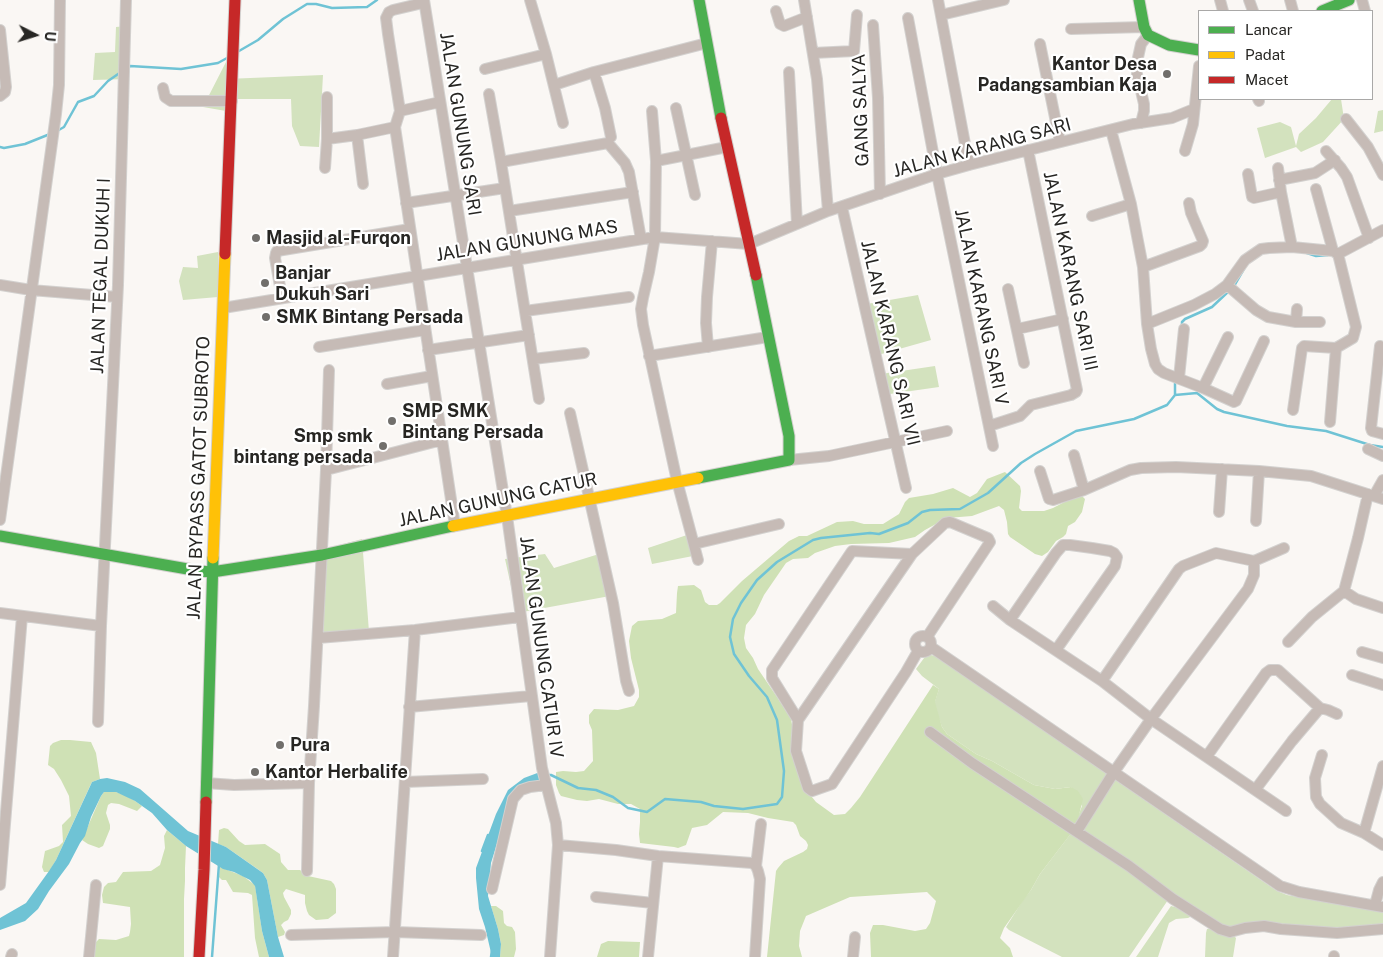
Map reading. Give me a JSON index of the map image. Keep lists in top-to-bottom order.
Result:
{
  "streets": {
    "street": [
      "GANG SALYA",
      "JALAN GUNUNG SARI",
      "JALAN KARANG SARI",
      "JALAN GUNUNG MAS",
      "JALAN KARANG SARI III",
      "JALAN TEGAL DUKUH I",
      "JALAN KARANG SARI V",
      "JALAN KARANG SARI VII",
      "JALAN BYPASS GATOT SUBROTO",
      "JALAN GUNUNG CATUR",
      "JALAN GUNUNG CATUR IV"
    ]
  },
  "crossings": [
    ["GANG SALYA", "JALAN KARANG SARI"],
    ["JALAN GUNUNG SARI", "JALAN GUNUNG MAS"],
    ["JALAN GUNUNG SARI", "JALAN GUNUNG CATUR IV"],
    ["JALAN KARANG SARI", "JALAN GUNUNG MAS"],
    ["JALAN KARANG SARI", "JALAN KARANG SARI III"],
    ["JALAN KARANG SARI", "JALAN KARANG SARI V"],
    ["JALAN KARANG SARI", "JALAN KARANG SARI VII"],
    ["JALAN GUNUNG MAS", "JALAN BYPASS GATOT SUBROTO"],
    ["JALAN KARANG SARI III", "JALAN KARANG SARI V"],
    ["JALAN TEGAL DUKUH I", "JALAN GUNUNG CATUR"],
    ["JALAN KARANG SARI VII", "JALAN GUNUNG CATUR"],
    ["JALAN BYPASS GATOT SUBROTO", "JALAN GUNUNG CATUR"],
    ["JALAN GUNUNG CATUR", "JALAN GUNUNG CATUR IV"]
  ],
  "places": [
    "Kantor Desa Padangsambian Kaja",
    "Masjid al-Furqon",
    "Banjar Dukuh Sari",
    "SMK Bintang Persada",
    "SMP SMK Bintang Persada",
    "Smp smk bintang persada",
    "Pura",
    "Kantor Herbalife"
  ],
  "legend": ["Lancar", "Padat", "Macet"],
  "north": "right"
}
